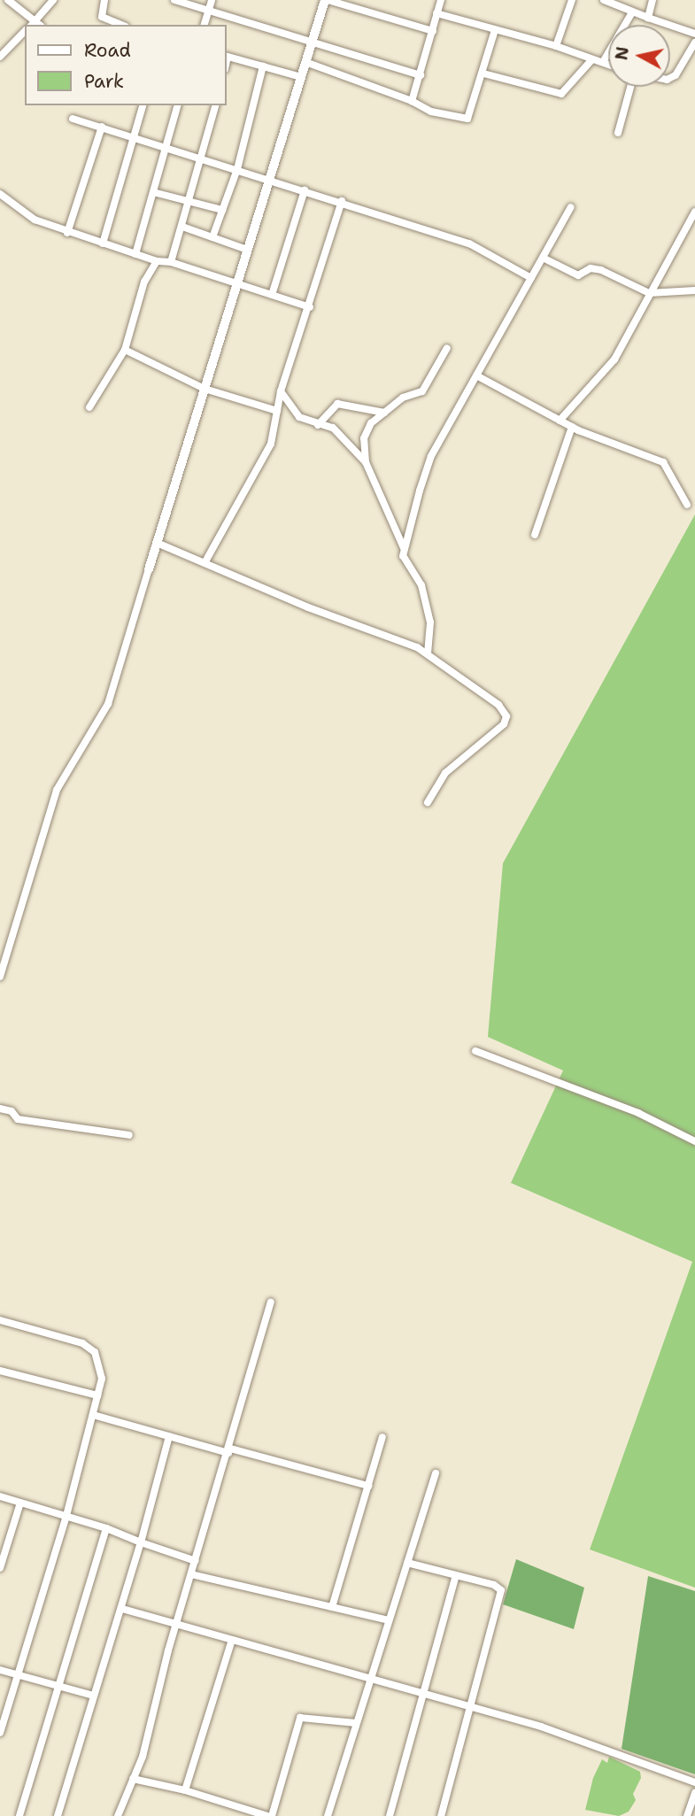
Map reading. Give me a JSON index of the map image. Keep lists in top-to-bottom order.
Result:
{
  "legend": ["Road", "Park"],
  "north": "left"
}
